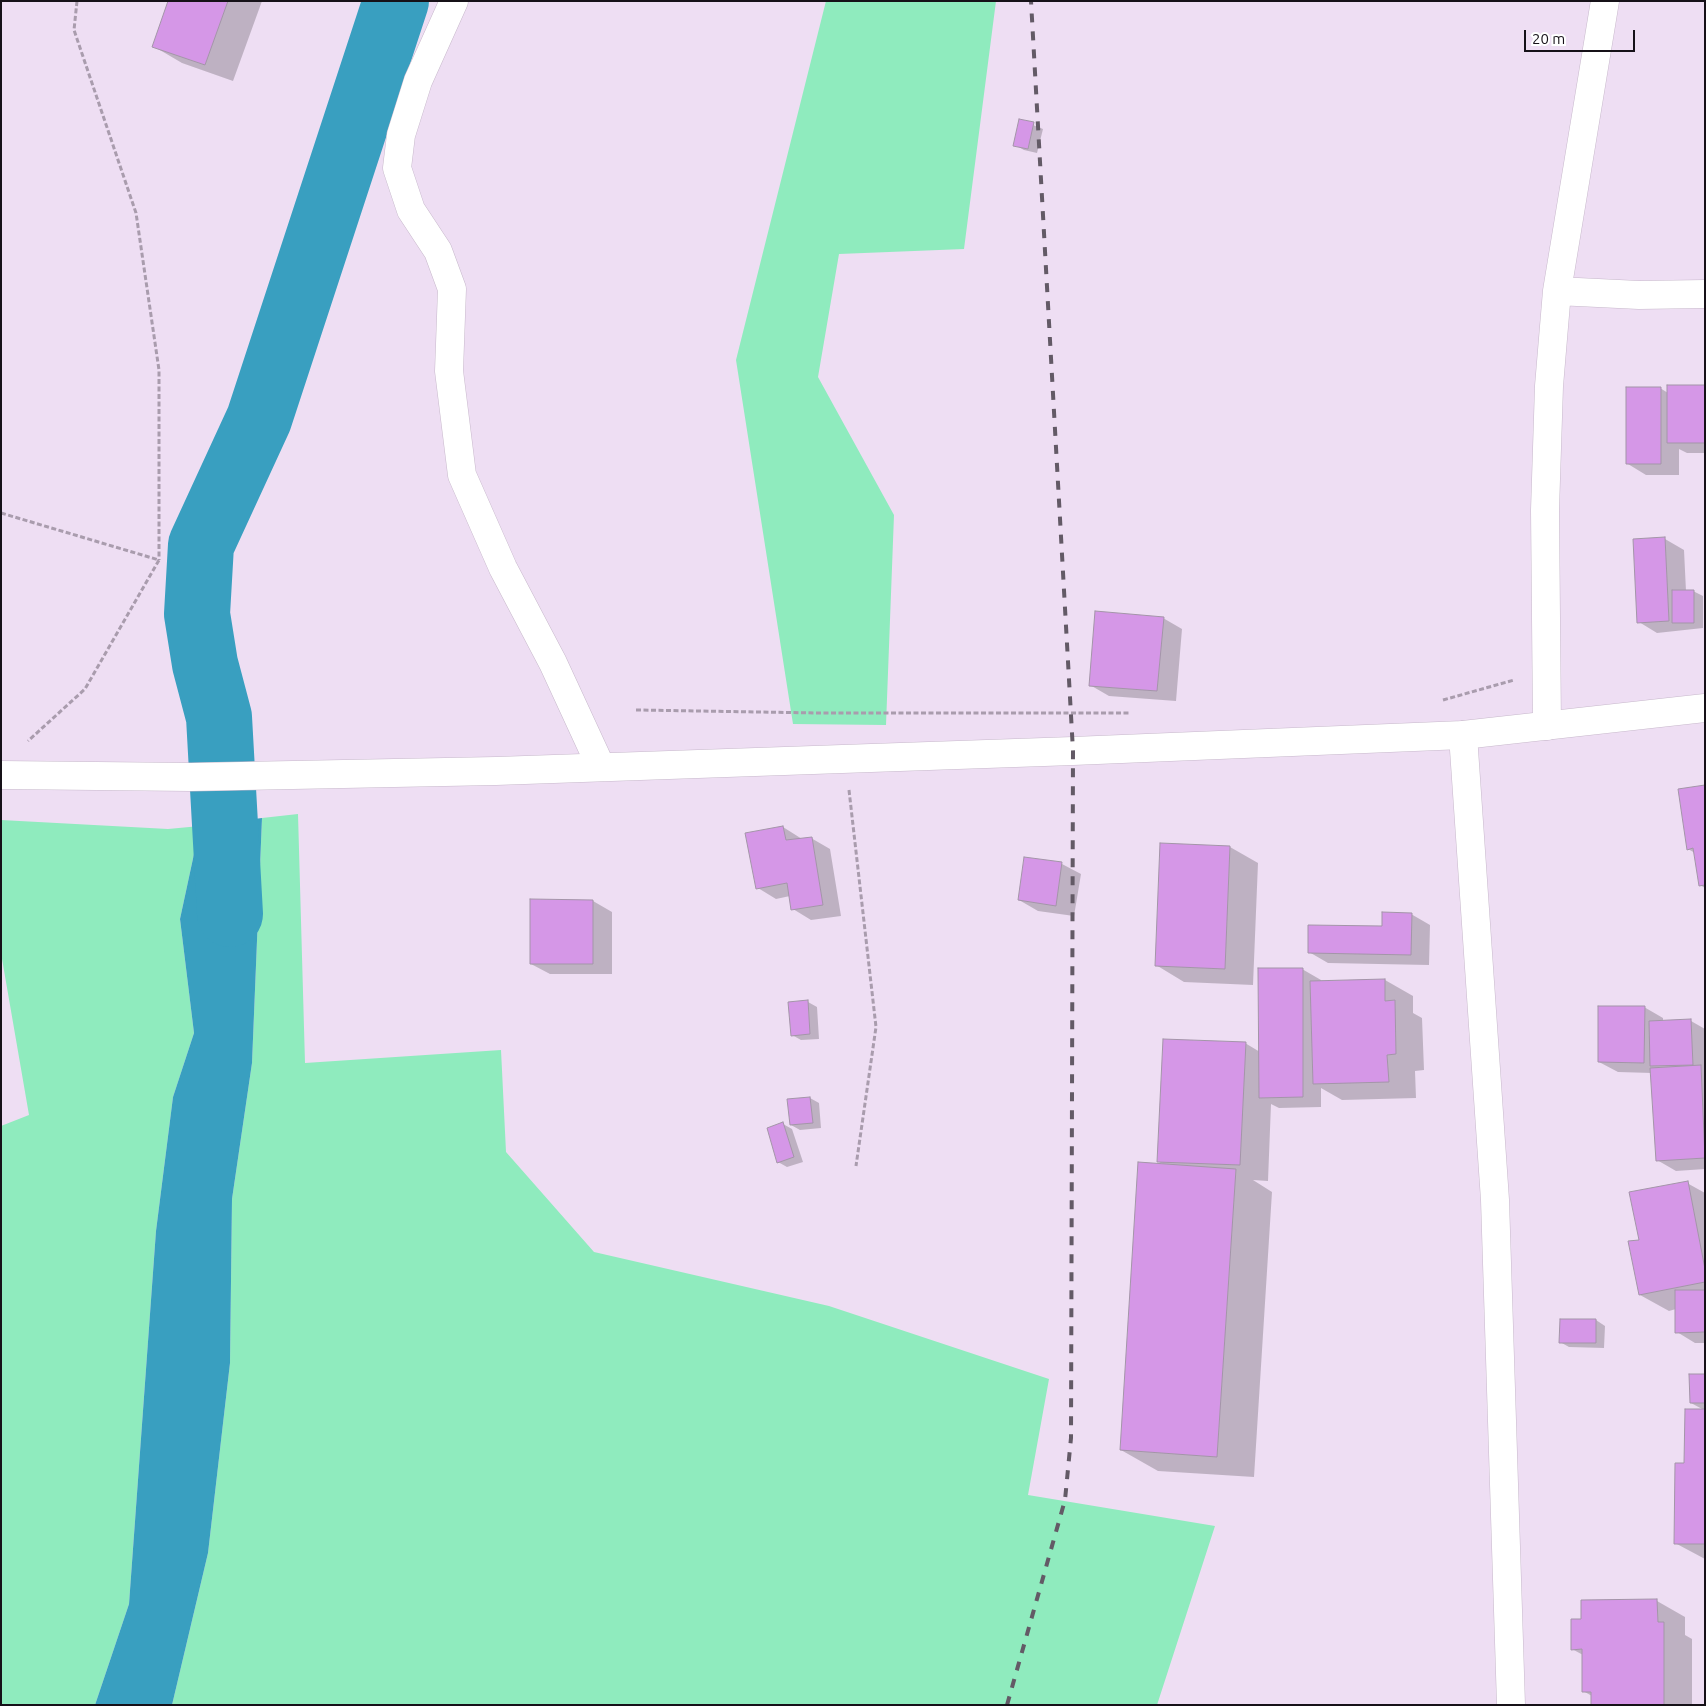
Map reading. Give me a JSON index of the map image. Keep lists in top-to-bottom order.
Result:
{
  "scale_bar": "20 m"
}
